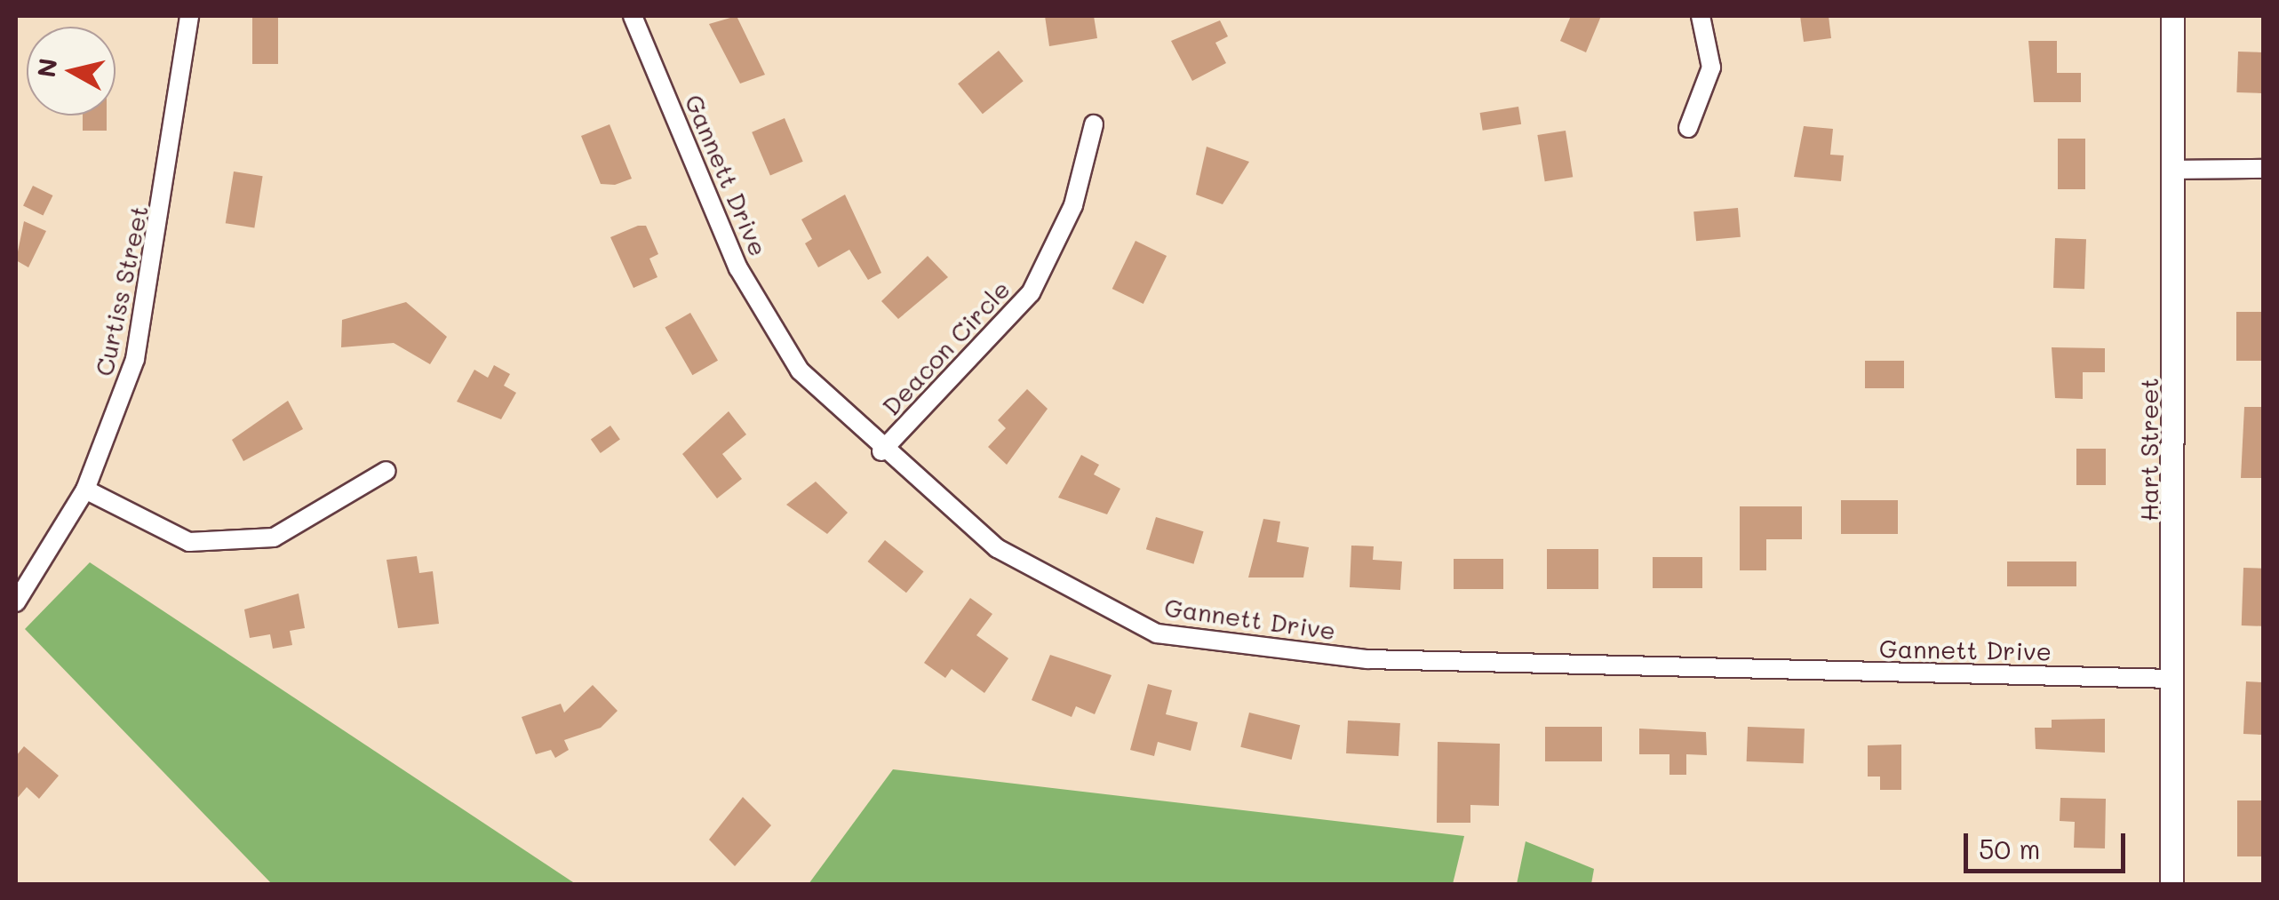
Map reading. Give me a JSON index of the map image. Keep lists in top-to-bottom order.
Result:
{
  "streets": {
    "street": [
      "Gannett Drive",
      "Curtiss Street",
      "Deacon Circle",
      "Hart Street"
    ]
  },
  "crossings": [
    ["Gannett Drive", "Deacon Circle"],
    ["Gannett Drive", "Hart Street"]
  ],
  "scale_bar": "50 m",
  "north": "left"
}
